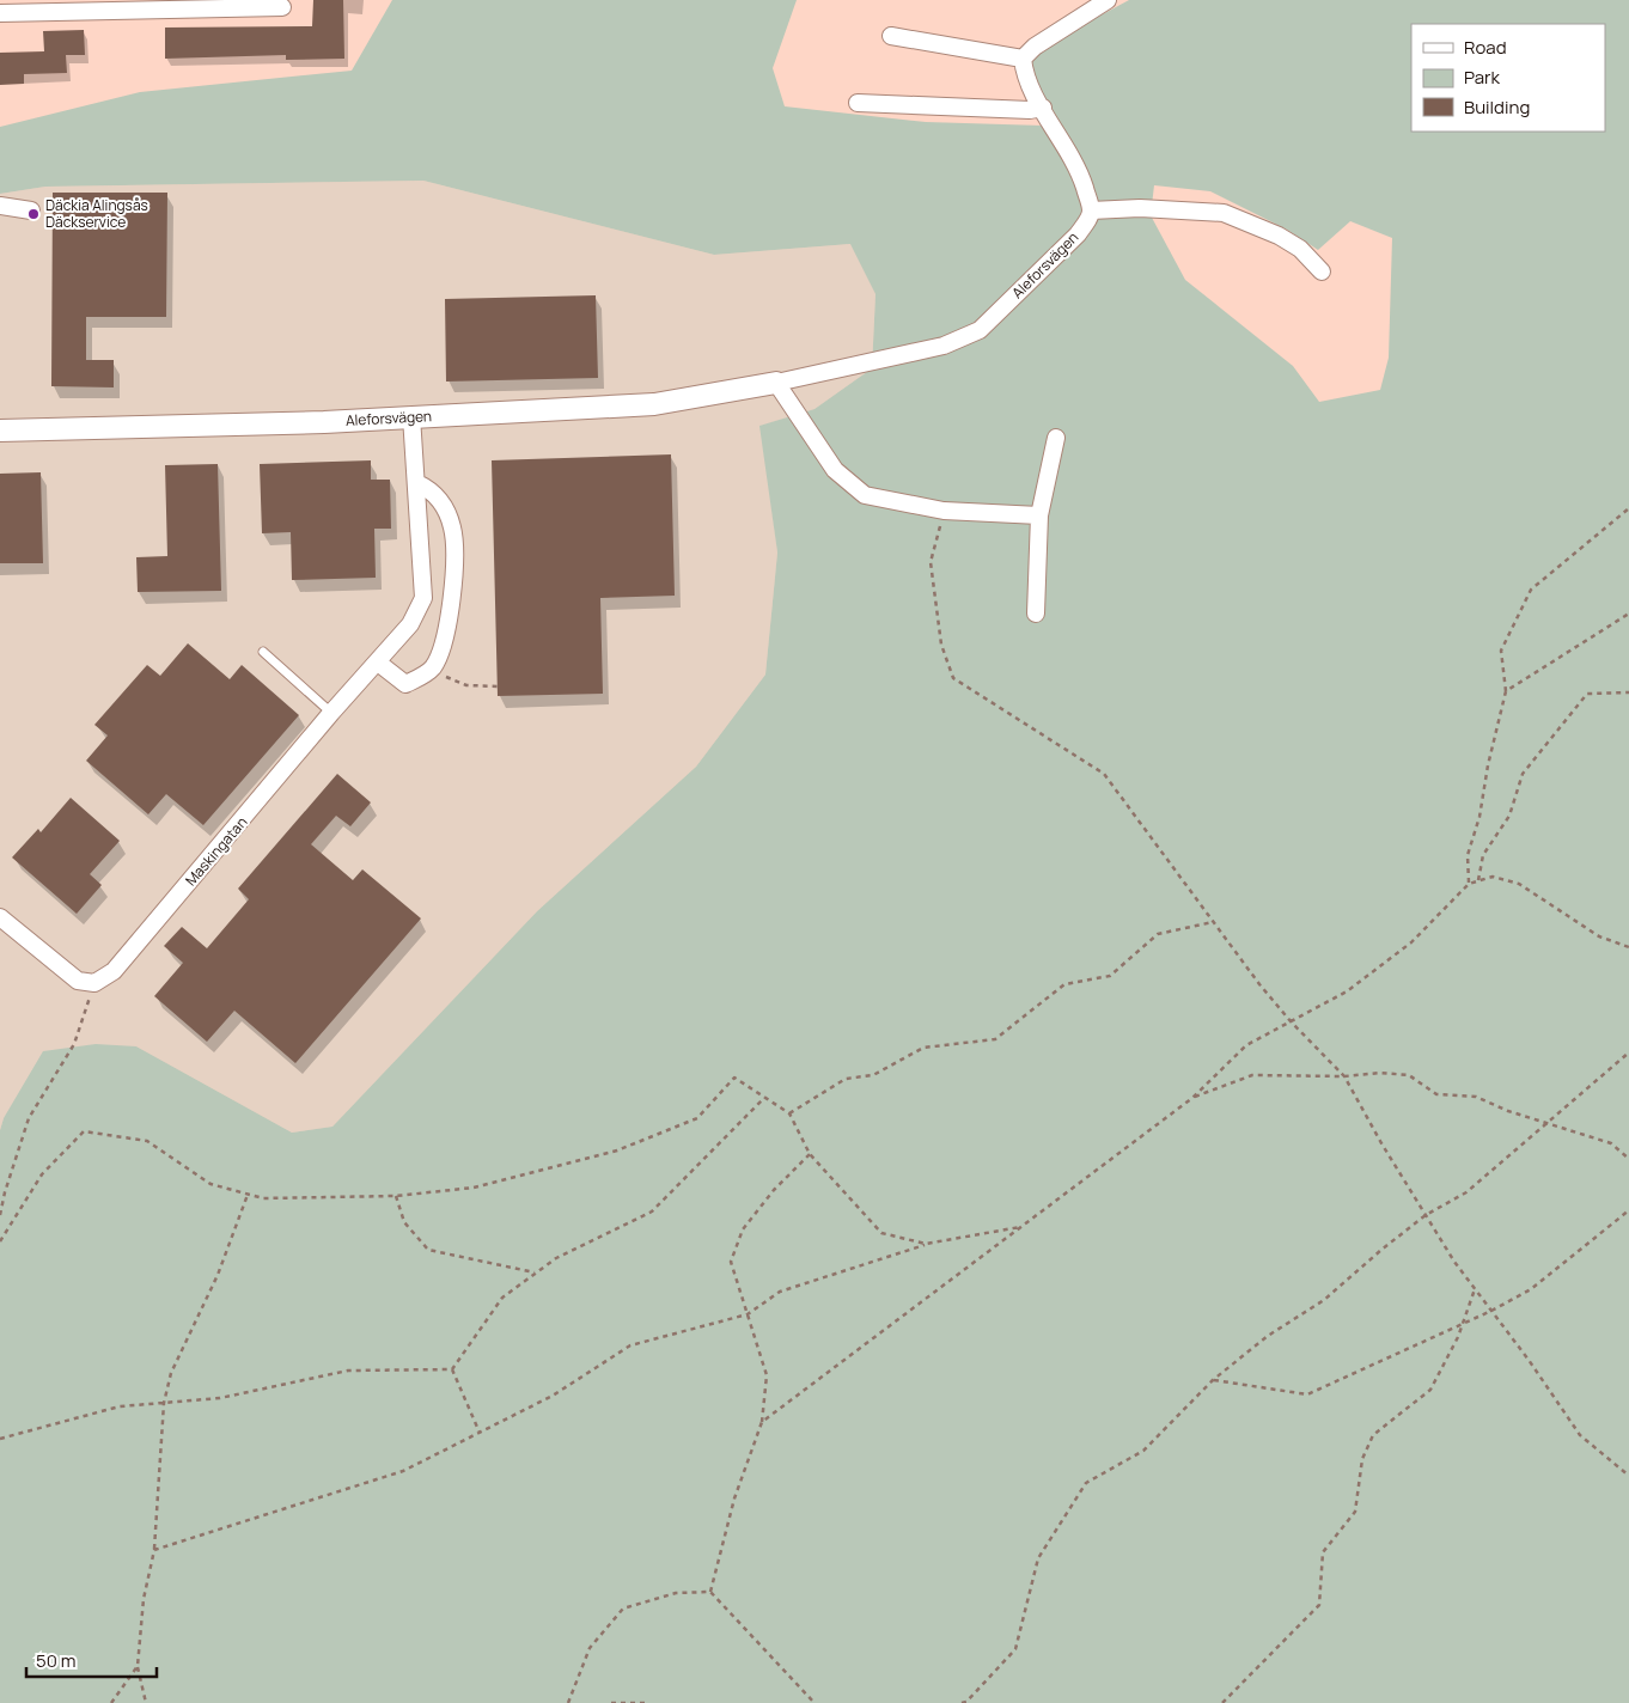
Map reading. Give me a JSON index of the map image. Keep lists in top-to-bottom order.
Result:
{
  "streets": {
    "street": ["Aleforsvägen", "Maskingatan"]
  },
  "crossings": [
    ["Aleforsvägen", "Maskingatan"]
  ],
  "places": ["Däckia Alingsås Däckservice"],
  "legend": ["Road", "Park", "Building"],
  "scale_bar": "50 m"
}
